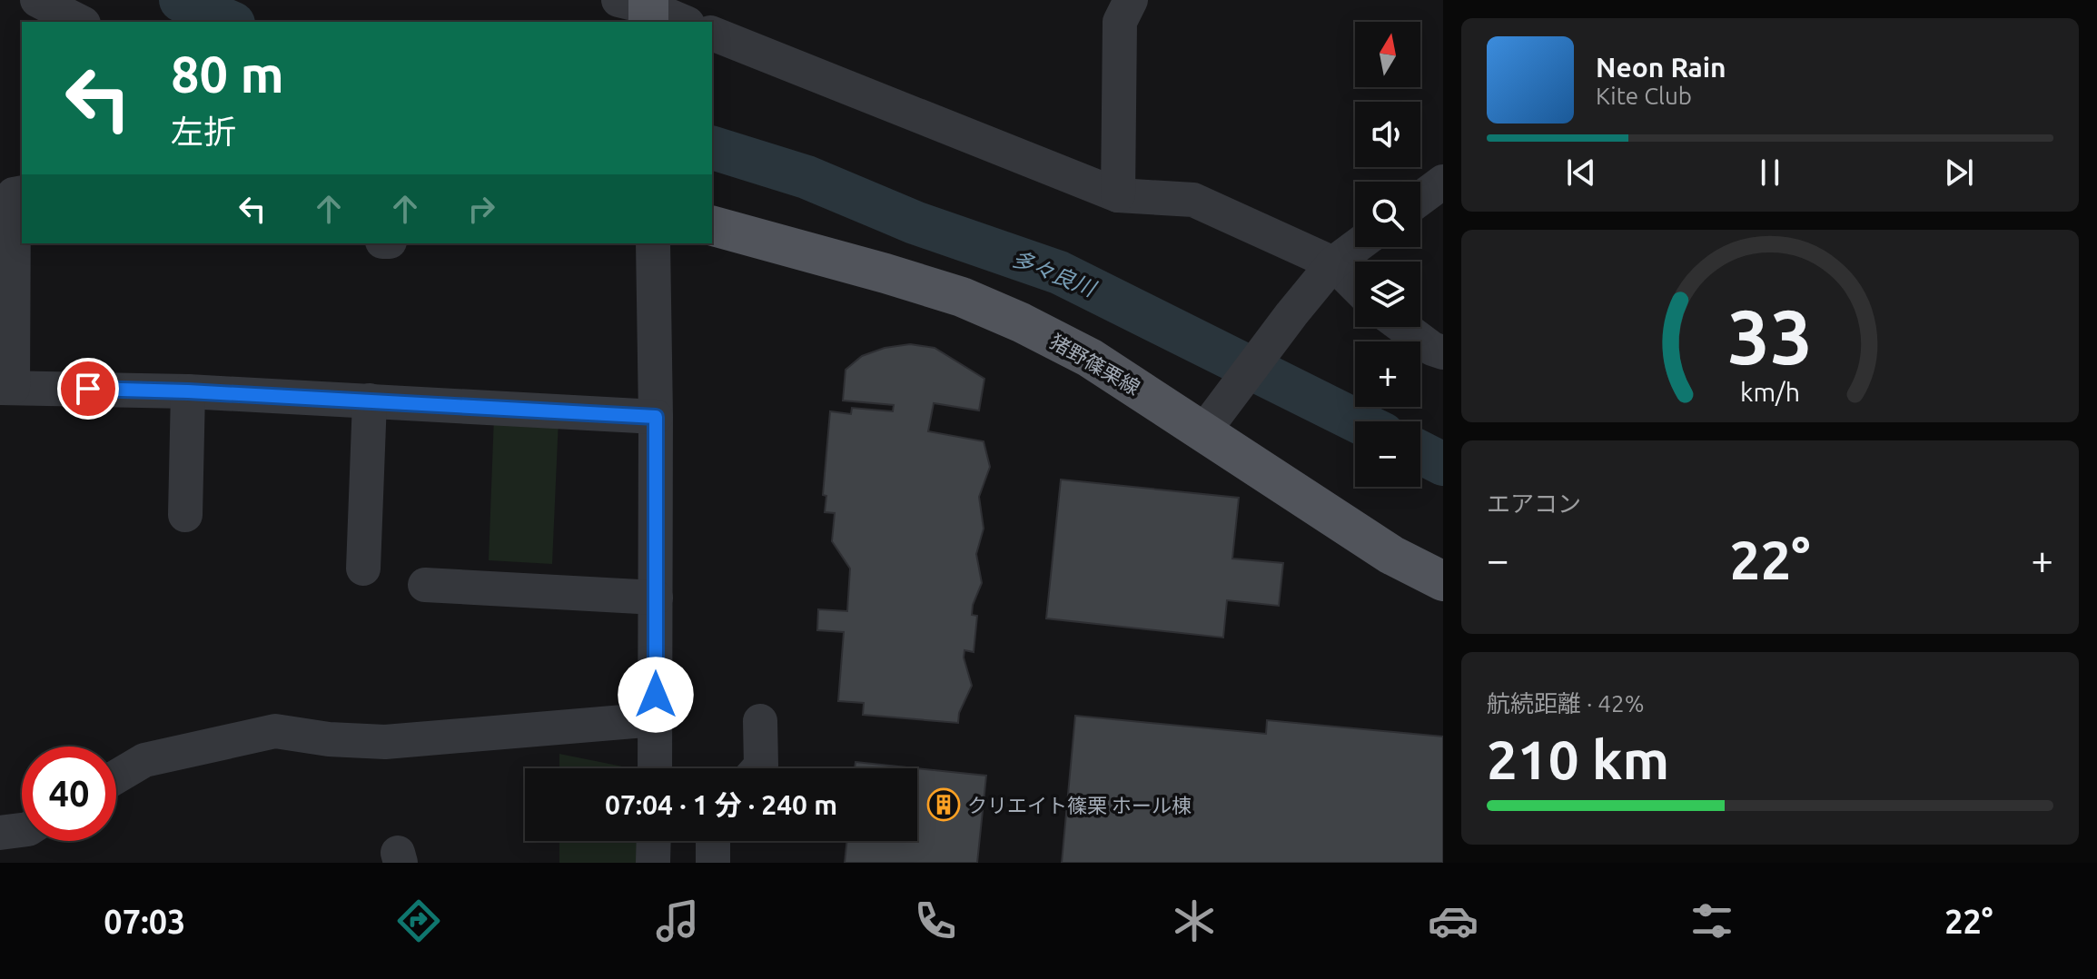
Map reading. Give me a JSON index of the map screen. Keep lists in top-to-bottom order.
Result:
{
  "streets": {
    "main road": ["猪野篠栗線"]
  },
  "water": ["多々良川"],
  "places": {
    "building": ["クリエイト篠栗 ホール棟"]
  },
  "north": "top",
  "page": {
    "map_buttons": ["+", "−"],
    "turn": ["80 m", "左折"],
    "song": ["Neon Rain", "Kite Club"],
    "tile": [
      "エアコン",
      ["航続距離 · 42%", "210 km"]
    ],
    "heat": ["−", "22°", "+"],
    "limit": "40",
    "trip": "07:04 · 1 分 · 240 m",
    "tabs": ["07:03", "22°"],
    "gauge": ["33", "km/h"]
  }
}
